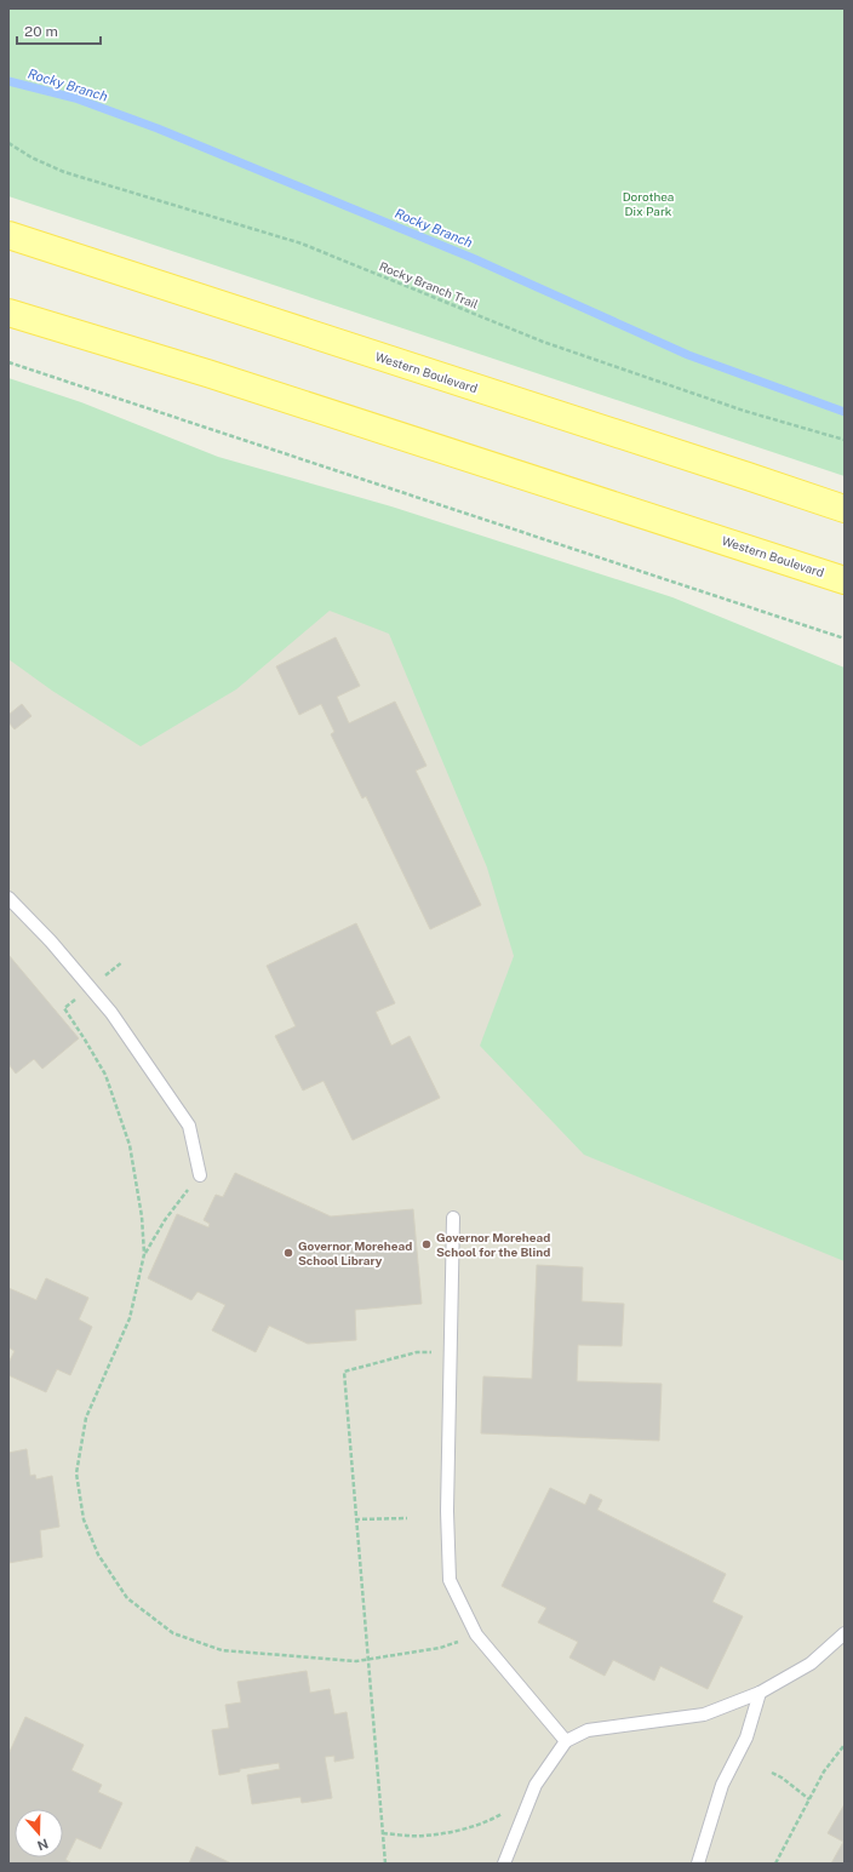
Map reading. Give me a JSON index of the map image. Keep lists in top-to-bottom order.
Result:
{
  "streets": {
    "main road": ["Western Boulevard"],
    "path": ["Rocky Branch Trail"]
  },
  "water": ["Rocky Branch"],
  "parks": ["Dorothea Dix Park"],
  "places": ["Governor Morehead School for the Blind", "Governor Morehead School Library"],
  "scale_bar": "20 m",
  "north": "bottom"
}
